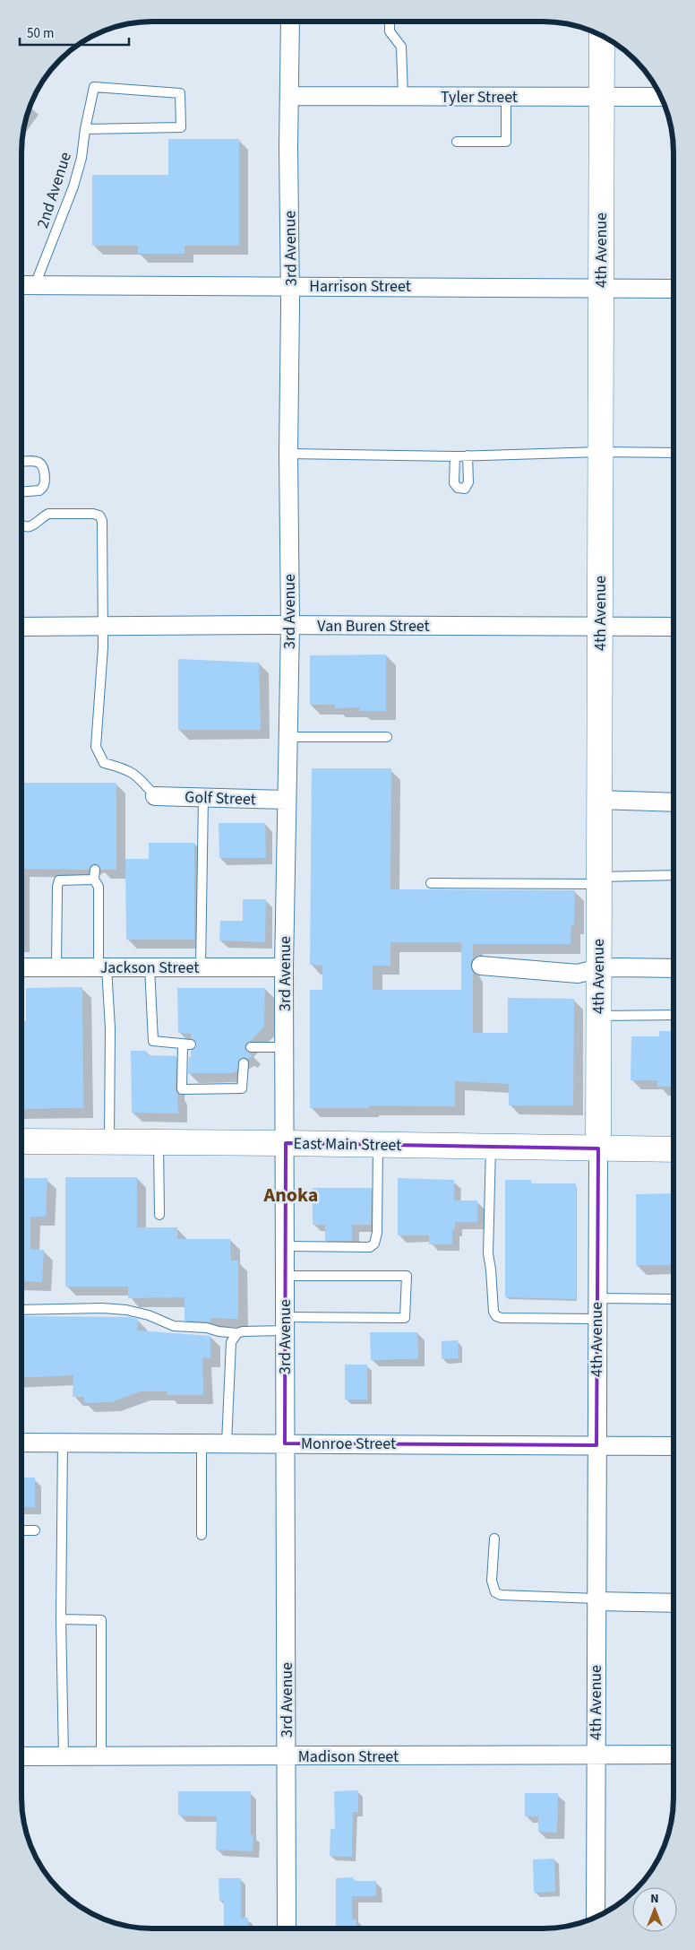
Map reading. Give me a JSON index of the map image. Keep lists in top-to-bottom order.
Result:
{
  "streets": {
    "street": [
      "Tyler Street",
      "3rd Avenue",
      "4th Avenue",
      "Harrison Street",
      "Van Buren Street",
      "Golf Street",
      "Jackson Street",
      "East Main Street",
      "Monroe Street",
      "Madison Street"
    ],
    "lane": ["2nd Avenue"]
  },
  "crossings": [
    ["Tyler Street", "3rd Avenue"],
    ["Tyler Street", "4th Avenue"],
    ["2nd Avenue", "Harrison Street"],
    ["3rd Avenue", "Harrison Street"],
    ["3rd Avenue", "Van Buren Street"],
    ["3rd Avenue", "Golf Street"],
    ["3rd Avenue", "Jackson Street"],
    ["3rd Avenue", "East Main Street"],
    ["3rd Avenue", "Monroe Street"],
    ["3rd Avenue", "Madison Street"],
    ["4th Avenue", "Harrison Street"],
    ["4th Avenue", "Van Buren Street"],
    ["4th Avenue", "East Main Street"],
    ["4th Avenue", "Monroe Street"],
    ["4th Avenue", "Madison Street"]
  ],
  "districts": ["Anoka"],
  "scale_bar": "50 m",
  "north": "top"
}
